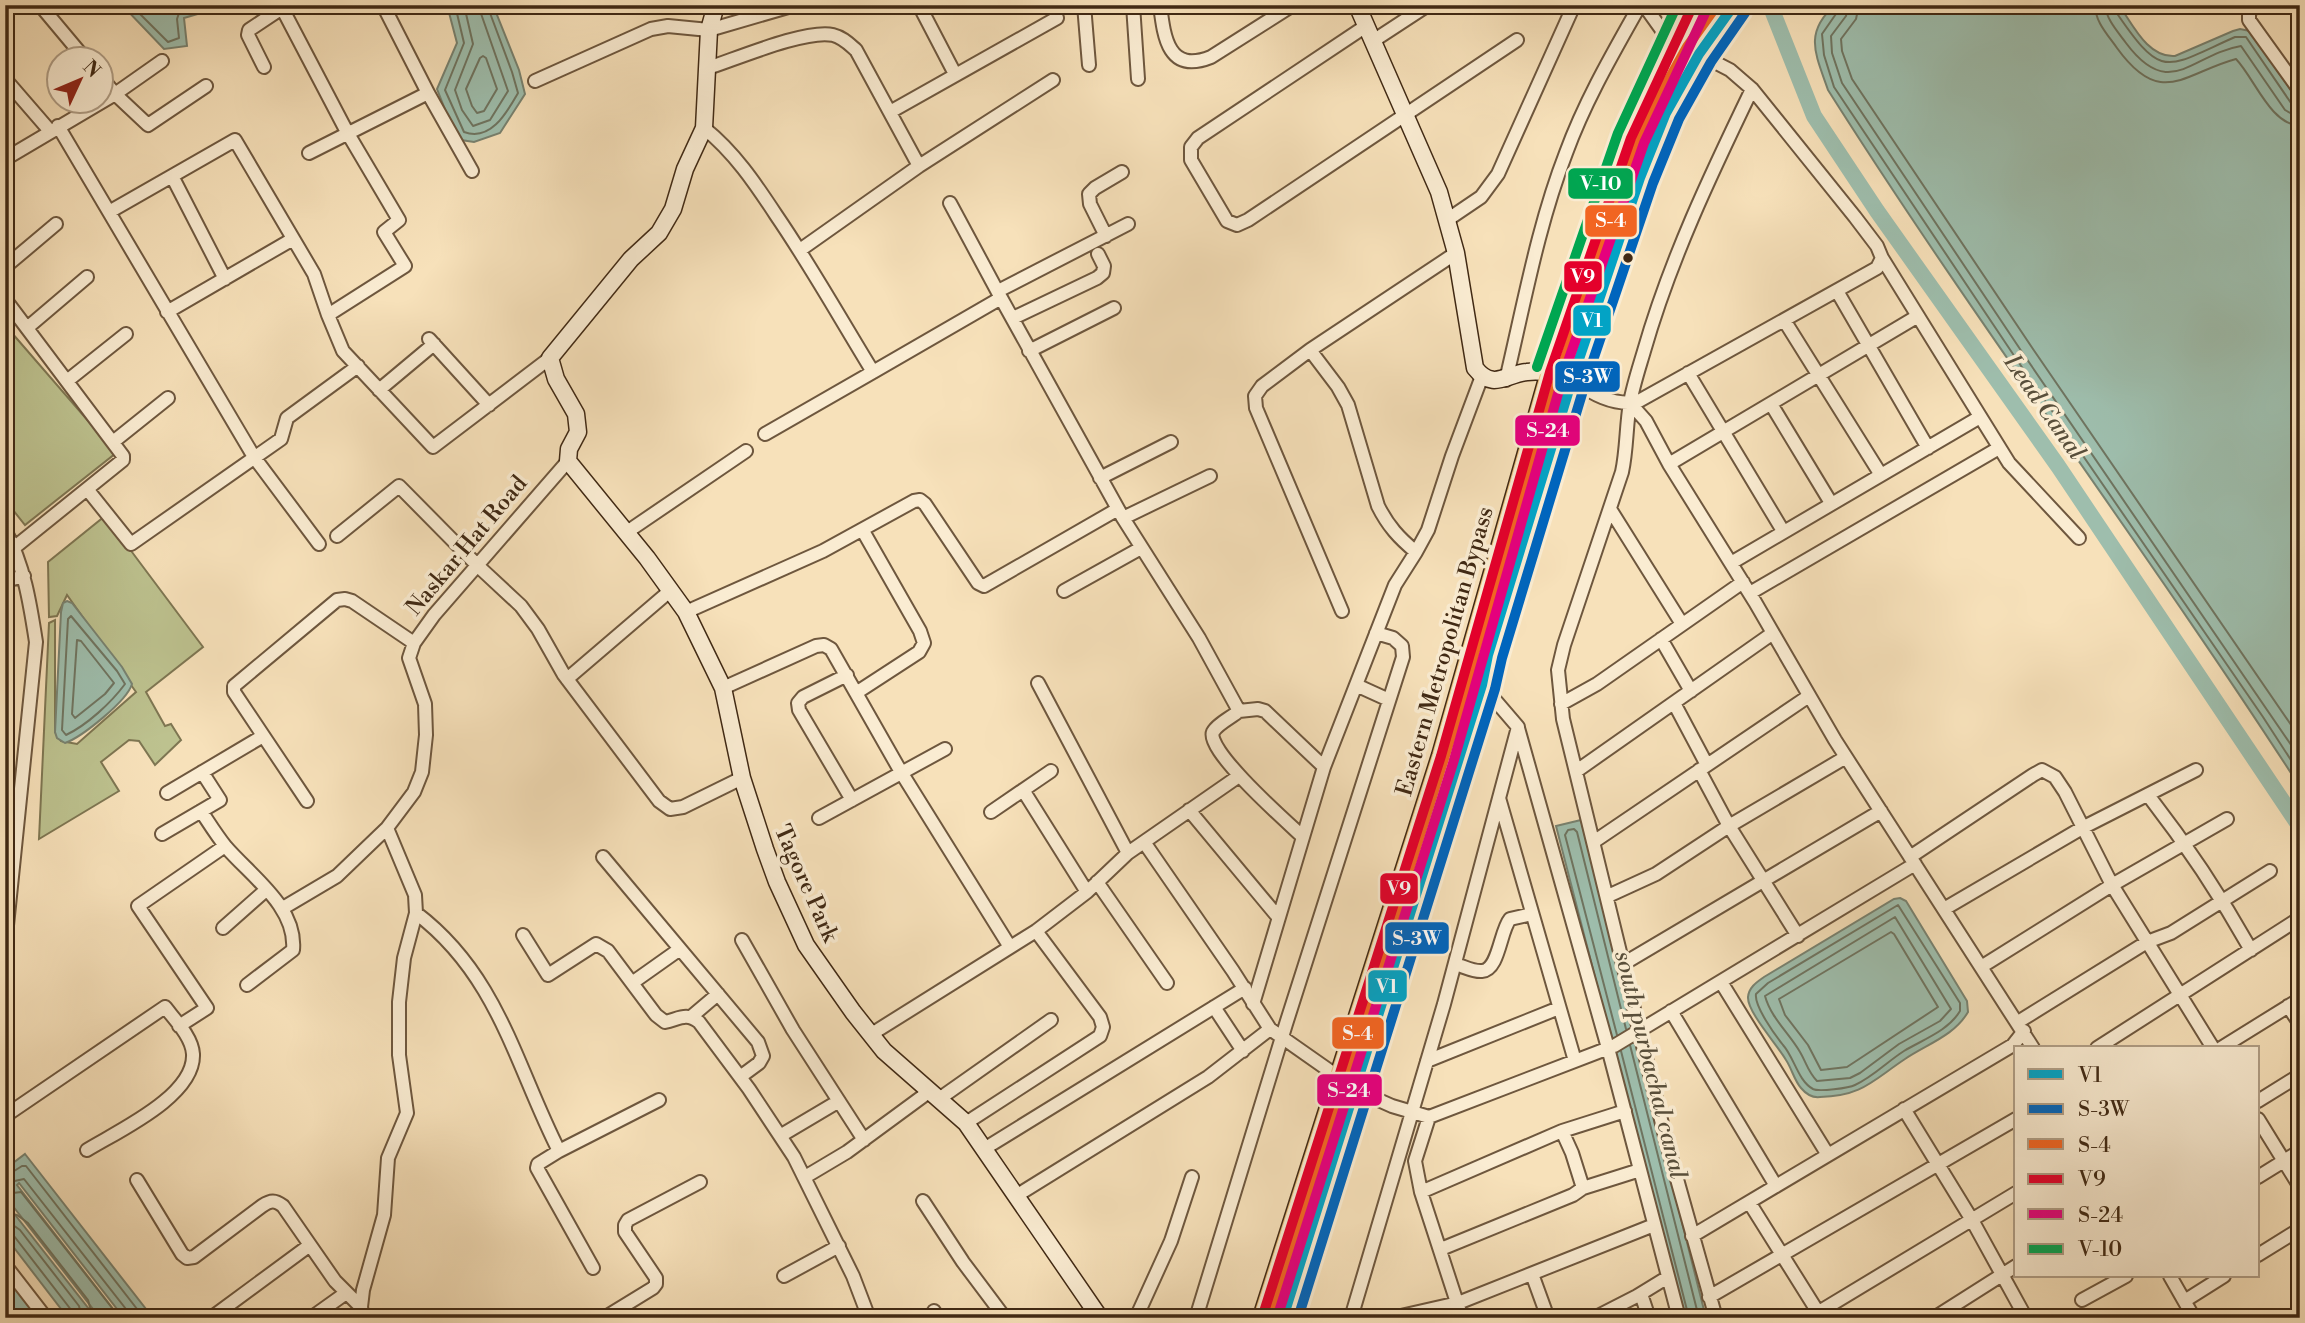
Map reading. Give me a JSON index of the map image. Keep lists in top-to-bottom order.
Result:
{
  "streets": {
    "main road": ["Eastern Metropolitan Bypass"],
    "street": ["Naskar Hat Road", "Tagore Park"]
  },
  "crossings": [
    ["Naskar Hat Road", "Tagore Park"]
  ],
  "water": ["Lead Canal", "south purbachal canal"],
  "lines": [
    "transit line V1",
    "transit line S-4",
    "transit line V9",
    "transit line V-10",
    "transit line S-24",
    "transit line S-3W"
  ],
  "legend": [
    "V1",
    "S-3W",
    "S-4",
    "V9",
    "S-24",
    "V-10"
  ],
  "north": "top right"
}
